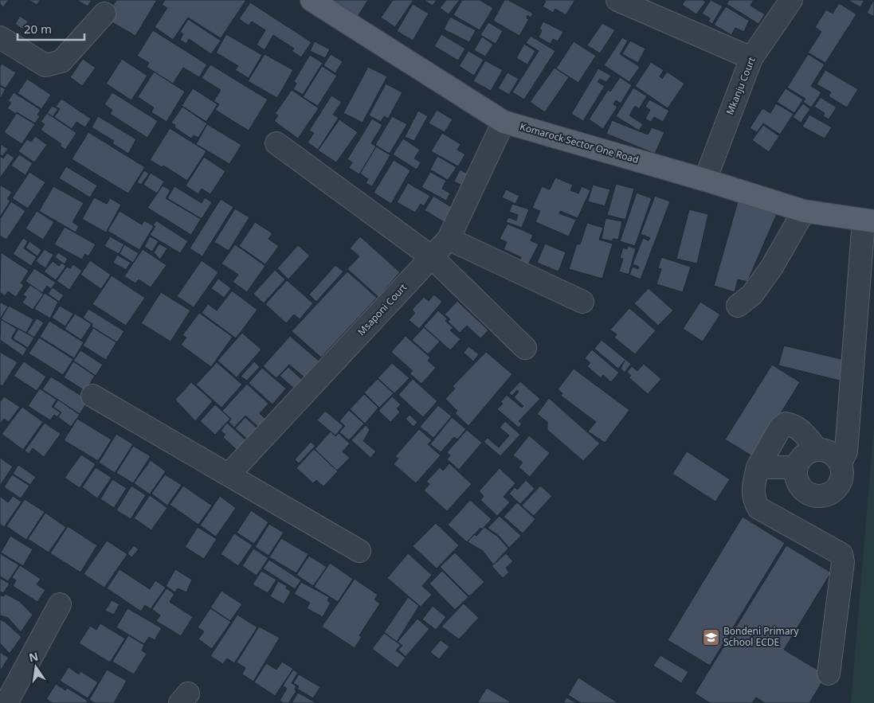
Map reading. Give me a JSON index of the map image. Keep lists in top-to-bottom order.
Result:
{
  "streets": {
    "main road": ["Komarock Sector One Road"],
    "street": ["Mkanju Court", "Msaponi Court"]
  },
  "crossings": [
    ["Mkanju Court", "Komarock Sector One Road"],
    ["Komarock Sector One Road", "Msaponi Court"]
  ],
  "places": {
    "school or university": ["Bondeni Primary School ECDE"]
  },
  "scale_bar": "20 m",
  "north": "top"
}
